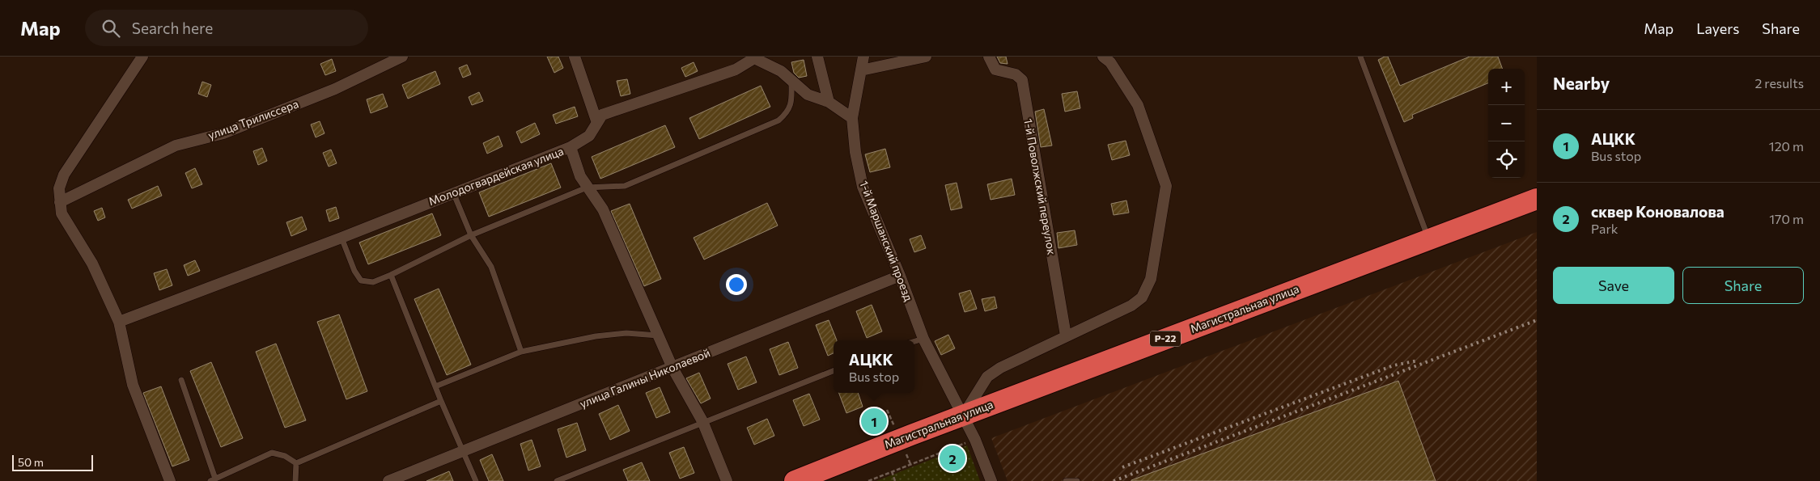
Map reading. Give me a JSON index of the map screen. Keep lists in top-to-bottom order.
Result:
{
  "streets": {
    "highway": ["Магистральная улица", "Р-22"],
    "street": [
      "улица Трилиссера",
      "Молодогвардейская улица",
      "1-й Поволжский переулок",
      "1-й Маршанский проезд",
      "улица Галины Николаевой"
    ]
  },
  "crossings": [
    ["Молодогвардейская улица", "1-й Маршанский проезд"],
    ["1-й Маршанский проезд", "Магистральная улица"],
    ["1-й Маршанский проезд", "улица Галины Николаевой"]
  ],
  "scale_bar": "50 m",
  "page": {
    "header": "Map",
    "search": "Search here",
    "nav": ["Map", "Layers", "Share"],
    "heading": ["Nearby", "2 results"],
    "map_buttons": ["+", "−"],
    "list": [
      {
        "mark": "1",
        "name": "АЦКК",
        "note": "Bus stop",
        "value": "120 m"
      },
      {
        "mark": "2",
        "name": "сквер Коновалова",
        "note": "Park",
        "value": "170 m"
      }
    ],
    "buttons": ["Save", "Share"],
    "popup": ["АЦКК", "Bus stop"],
    "pins": ["1", "2"],
    "scale": "50 m"
  }
}
